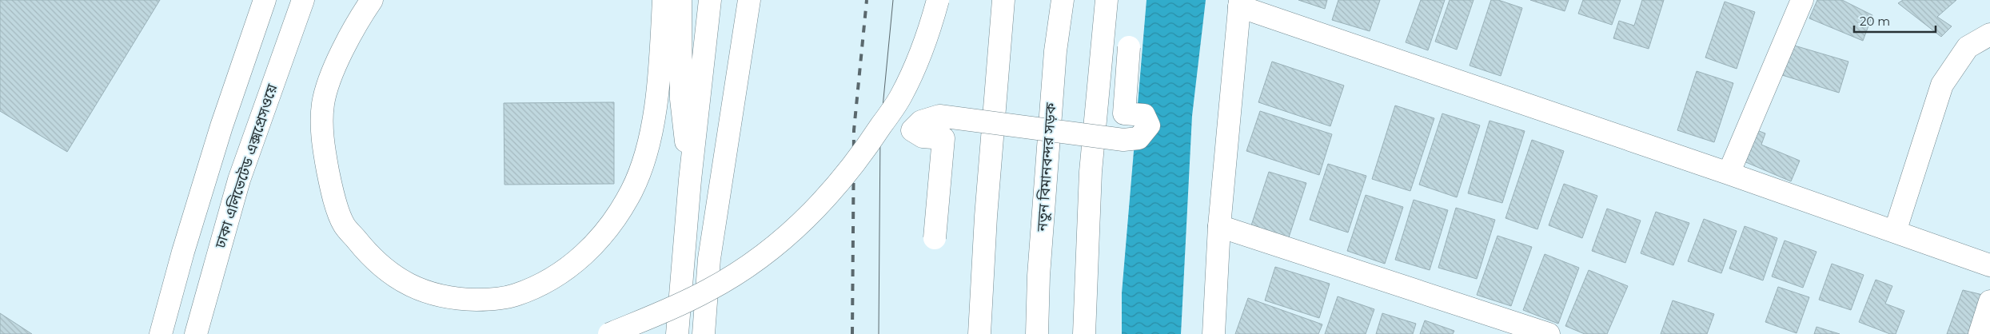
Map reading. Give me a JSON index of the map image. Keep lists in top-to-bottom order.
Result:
{
  "streets": {
    "main road": ["ঢাকা এলিভেটেড এক্সপ্রেসওয়ে", "নতুন বিমানবন্দর সড়ক"]
  },
  "scale_bar": "20 m"
}
